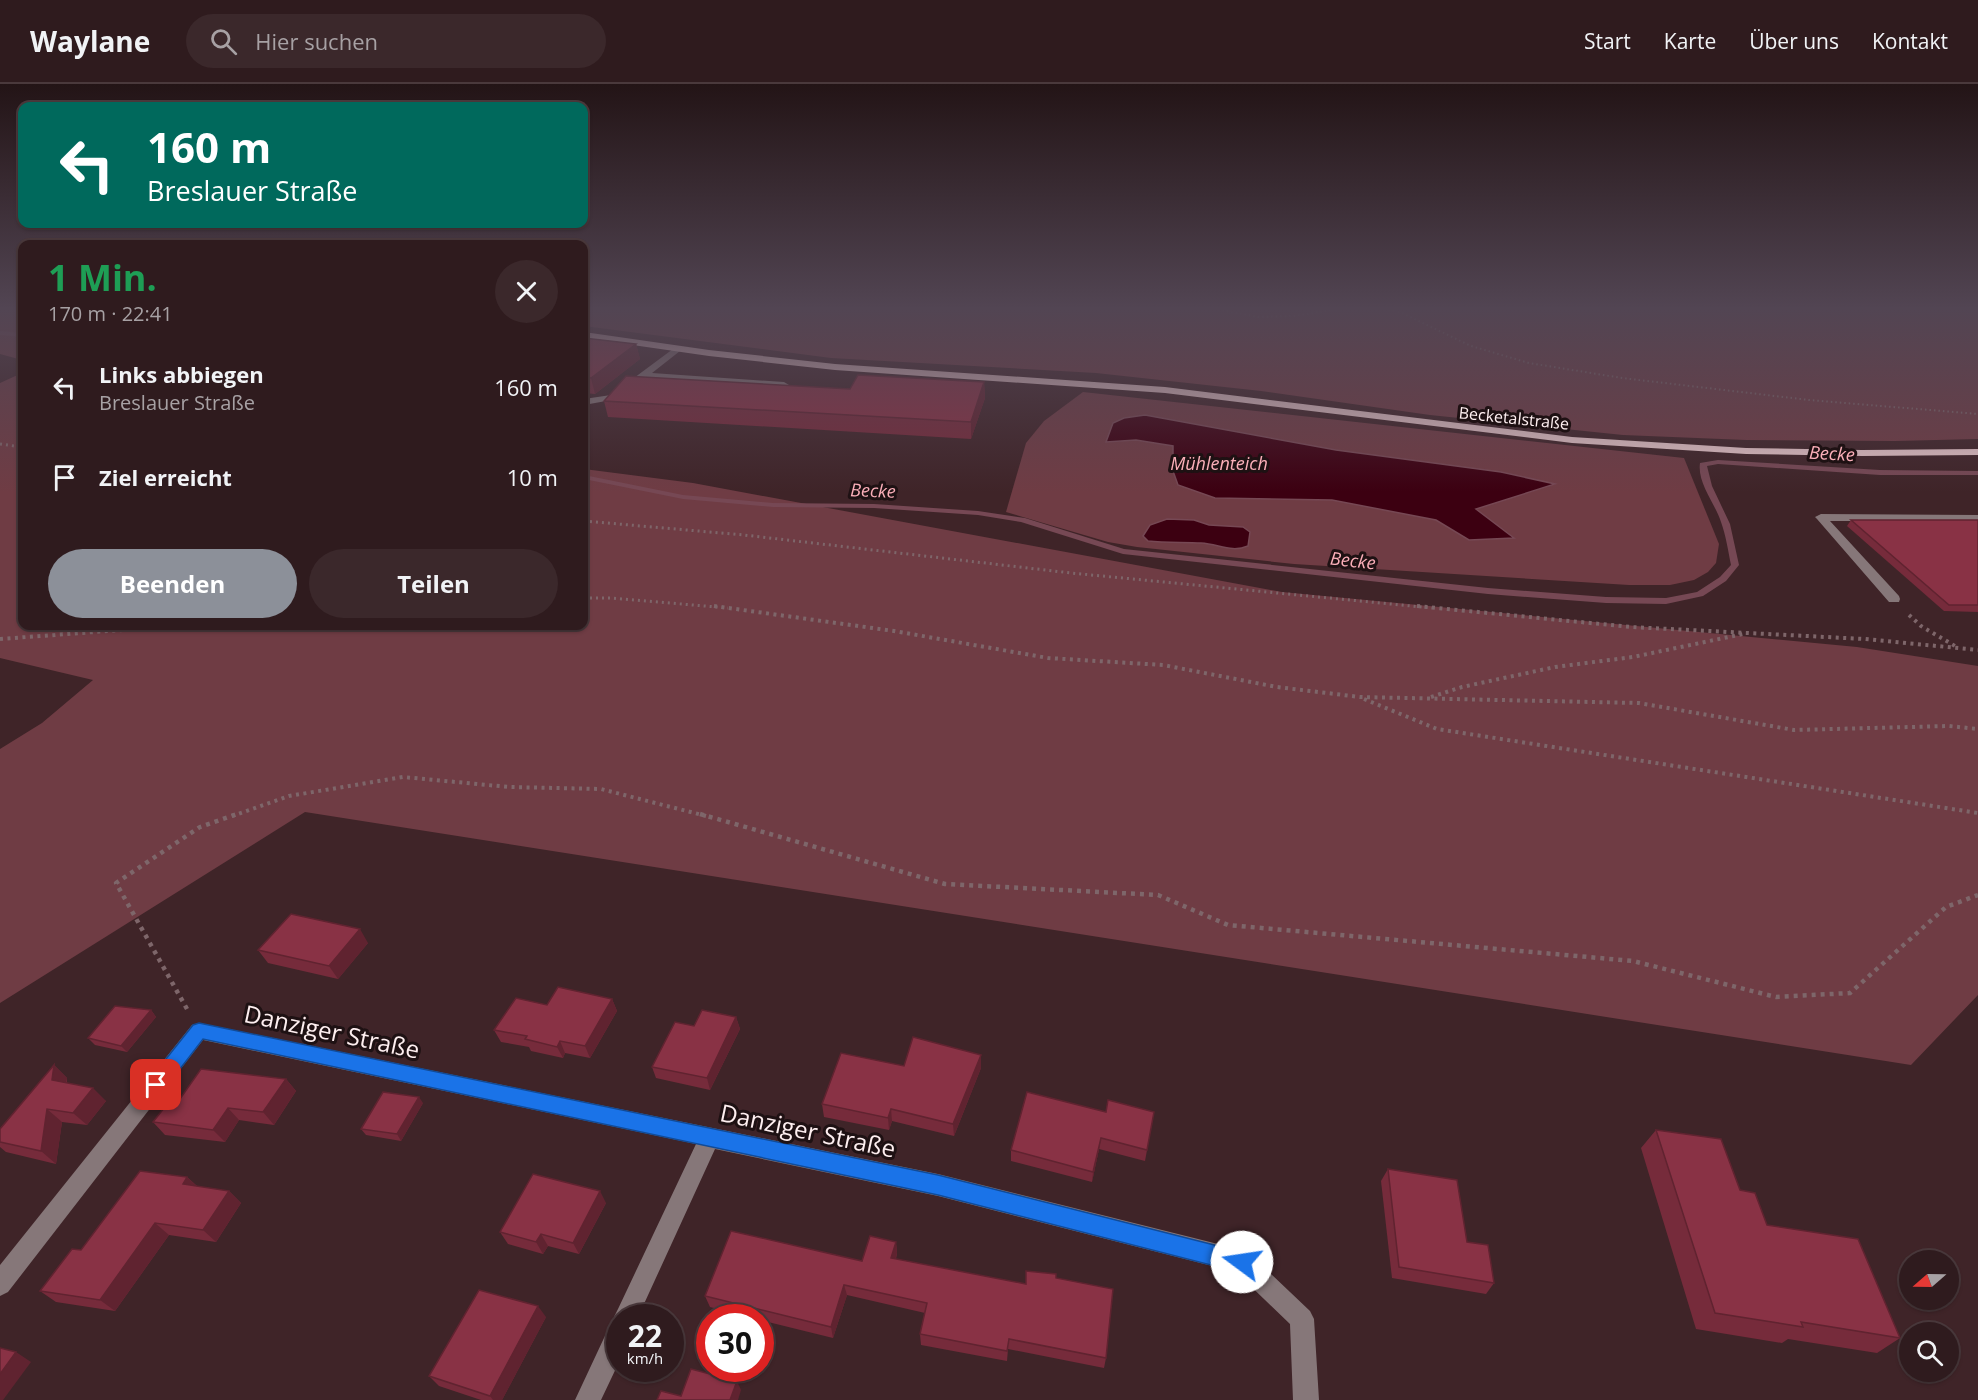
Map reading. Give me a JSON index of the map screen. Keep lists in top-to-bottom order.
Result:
{
  "streets": {
    "main road": ["Becketalstraße"],
    "street": ["Danziger Straße"]
  },
  "water": ["Becke", "Mühlenteich"],
  "north": "left",
  "page": {
    "header": "Waylane",
    "search": "Hier suchen",
    "nav": [
      "Start",
      "Karte",
      "Über uns",
      "Kontakt"
    ],
    "turn": ["160 m", "Breslauer Straße"],
    "heading": ["1 Min.", "170 m · 22:41"],
    "list": [
      {
        "name": "Links abbiegen",
        "note": "Breslauer Straße",
        "value": "160 m"
      },
      {
        "name": "Ziel erreicht",
        "value": "10 m"
      }
    ],
    "buttons": ["Beenden", "Teilen"],
    "speed": "22 km/h",
    "limit": "30"
  }
}
